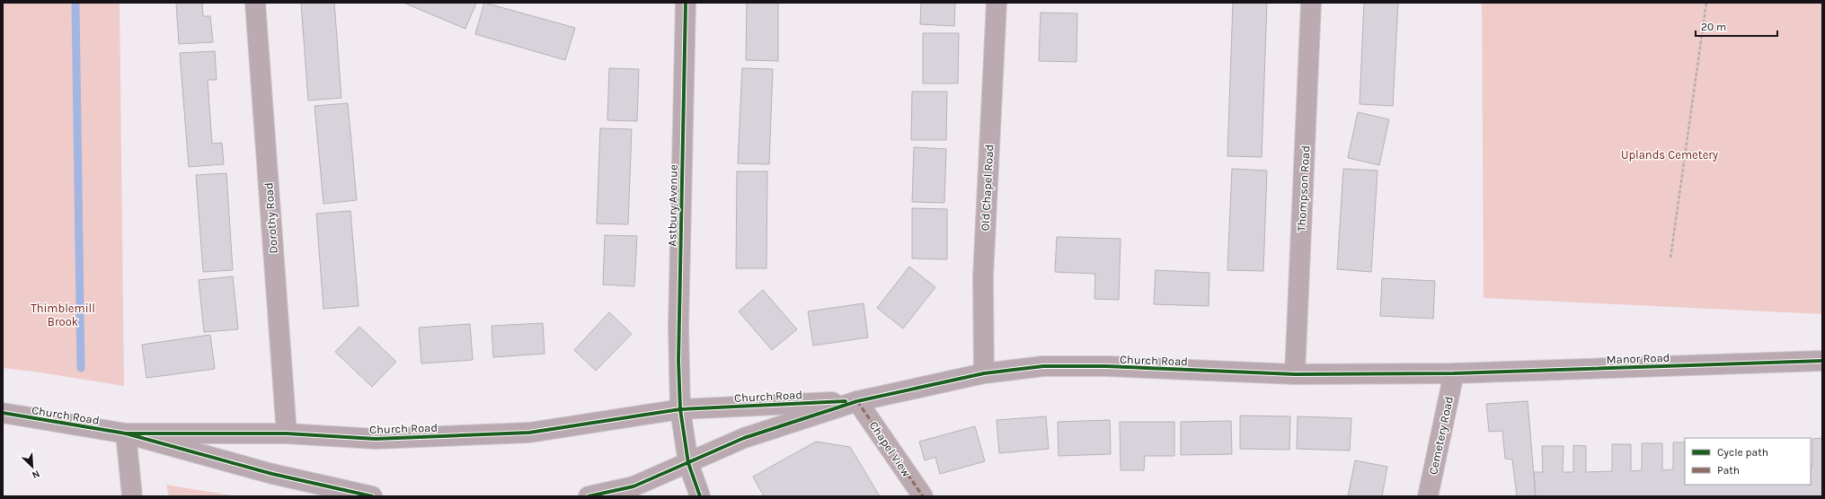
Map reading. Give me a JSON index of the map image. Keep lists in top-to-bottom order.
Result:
{
  "streets": {
    "street": [
      "Old Chapel Road",
      "Thompson Road",
      "Astbury Avenue",
      "Dorothy Road",
      "Manor Road",
      "Church Road",
      "Cemetery Road",
      "Chapel View"
    ]
  },
  "crossings": [
    ["Old Chapel Road", "Church Road"],
    ["Thompson Road", "Church Road"],
    ["Astbury Avenue", "Church Road"],
    ["Dorothy Road", "Church Road"],
    ["Manor Road", "Church Road"],
    ["Manor Road", "Cemetery Road"],
    ["Church Road", "Cemetery Road"],
    ["Church Road", "Chapel View"]
  ],
  "parks": ["Uplands Cemetery", "Thimblemill Brook"],
  "legend": ["Cycle path", "Path"],
  "scale_bar": "20 m",
  "north": "bottom right"
}
